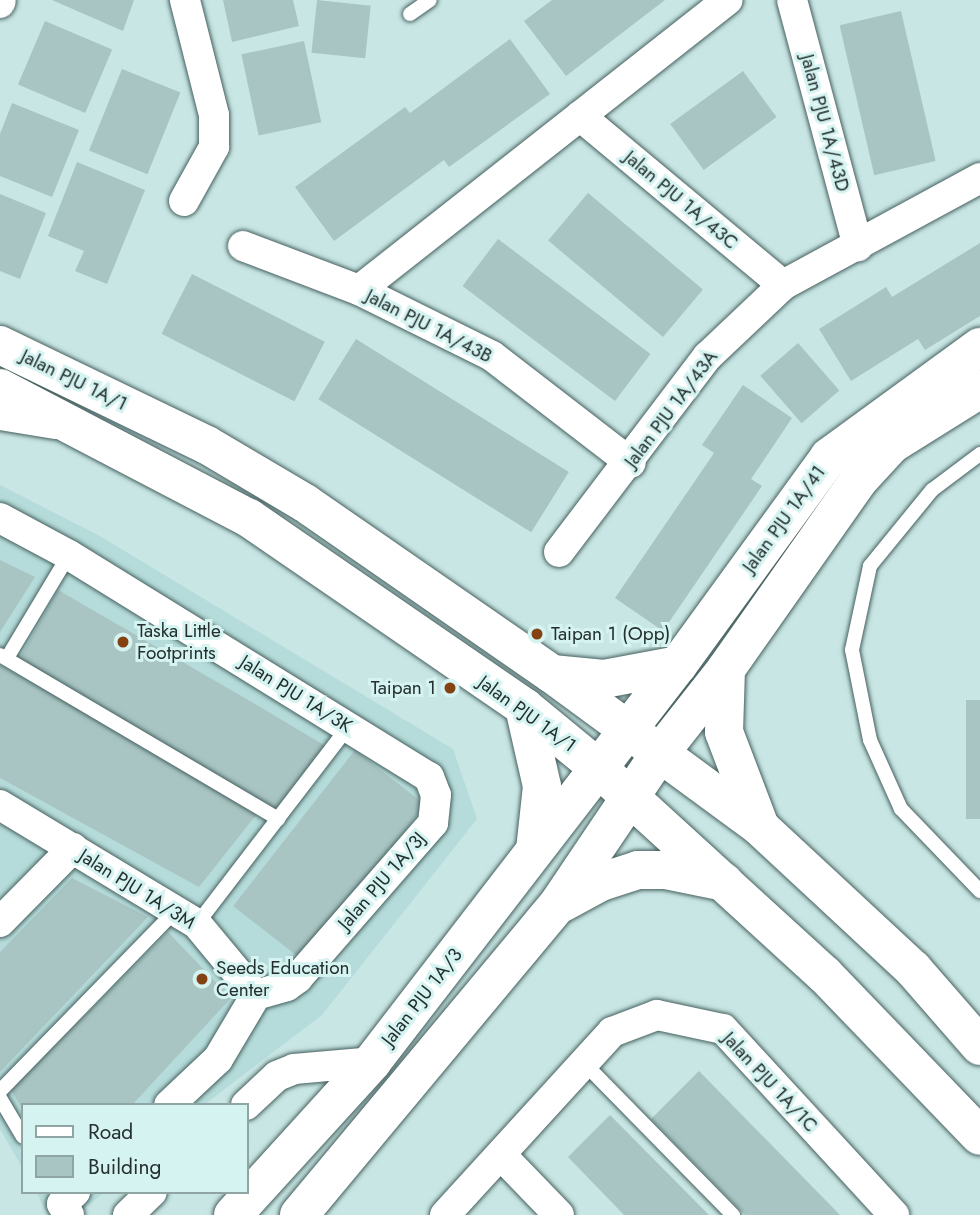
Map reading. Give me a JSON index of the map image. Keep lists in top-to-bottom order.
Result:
{
  "streets": {
    "street": [
      "Jalan PJU 1A/43D",
      "Jalan PJU 1A/43C",
      "Jalan PJU 1A/43B",
      "Jalan PJU 1A/1",
      "Jalan PJU 1A/43A",
      "Jalan PJU 1A/41",
      "Jalan PJU 1A/3K",
      "Jalan PJU 1A/3J",
      "Jalan PJU 1A/3M",
      "Jalan PJU 1A/3",
      "Jalan PJU 1A/1C"
    ]
  },
  "crossings": [
    ["Jalan PJU 1A/43D", "Jalan PJU 1A/43A"],
    ["Jalan PJU 1A/43C", "Jalan PJU 1A/43A"],
    ["Jalan PJU 1A/43B", "Jalan PJU 1A/43A"],
    ["Jalan PJU 1A/1", "Jalan PJU 1A/41"],
    ["Jalan PJU 1A/1", "Jalan PJU 1A/3"],
    ["Jalan PJU 1A/41", "Jalan PJU 1A/3"],
    ["Jalan PJU 1A/3K", "Jalan PJU 1A/3J"],
    ["Jalan PJU 1A/3J", "Jalan PJU 1A/3M"]
  ],
  "places": [
    "Taipan 1 (Opp)",
    "Taska Little Footprints",
    "Taipan 1",
    "Seeds Education Center"
  ],
  "legend": ["Road", "Building"]
}
